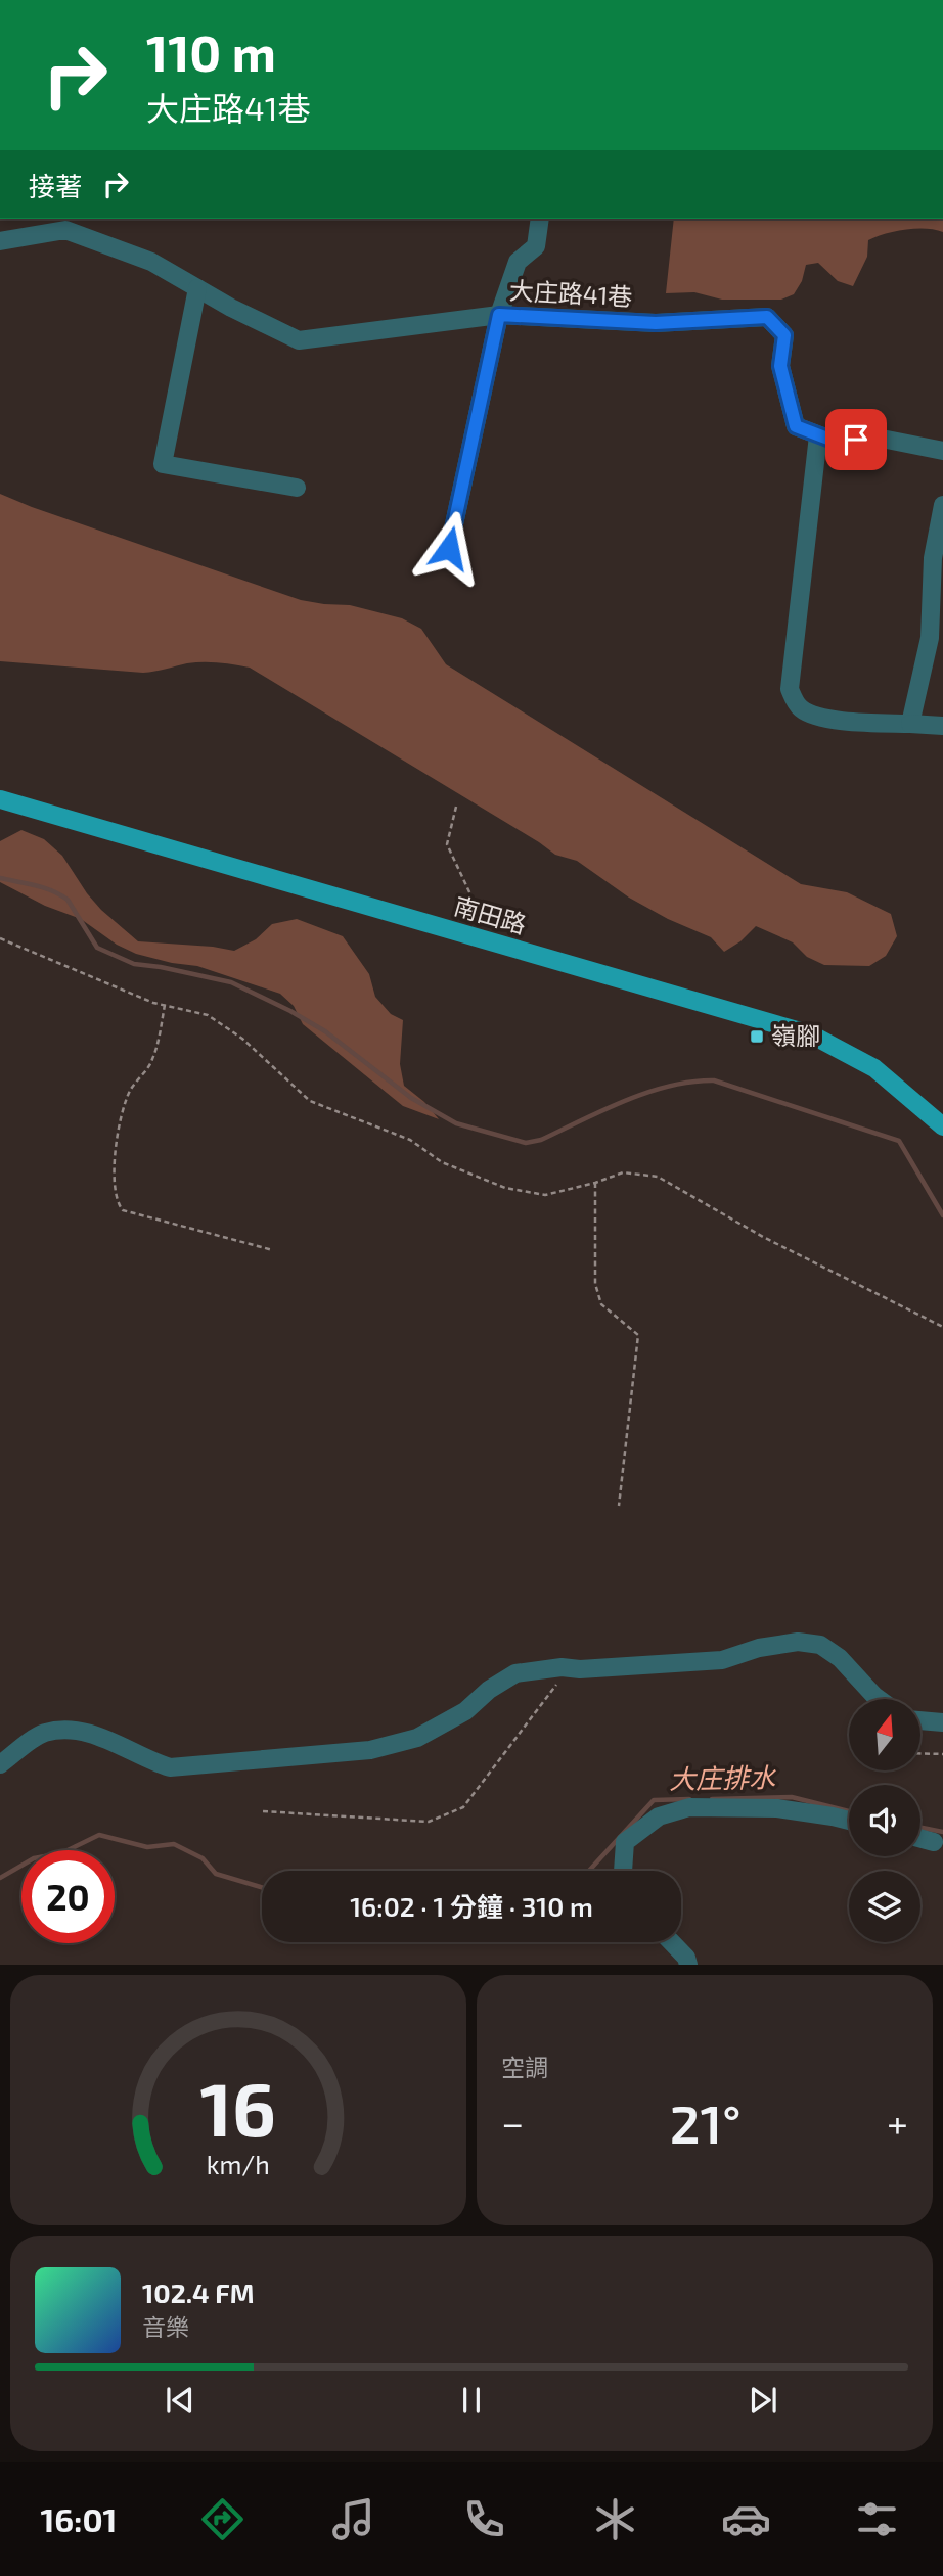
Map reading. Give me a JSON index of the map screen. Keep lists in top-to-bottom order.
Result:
{
  "streets": {
    "main road": ["南田路"],
    "lane": ["大庄路41巷"]
  },
  "water": ["大庄排水"],
  "places": {
    "transit": ["嶺腳"]
  },
  "north": "top",
  "page": {
    "turn": ["110 m", "大庄路41巷"],
    "then": "接著",
    "limit": "20",
    "trip": "16:02 · 1 分鐘 · 310 m",
    "tile": "空調",
    "heat": ["−", "21°", "+"],
    "song": ["102.4 FM", "音樂"],
    "tabs": "16:01",
    "gauge": ["16", "km/h"]
  }
}
